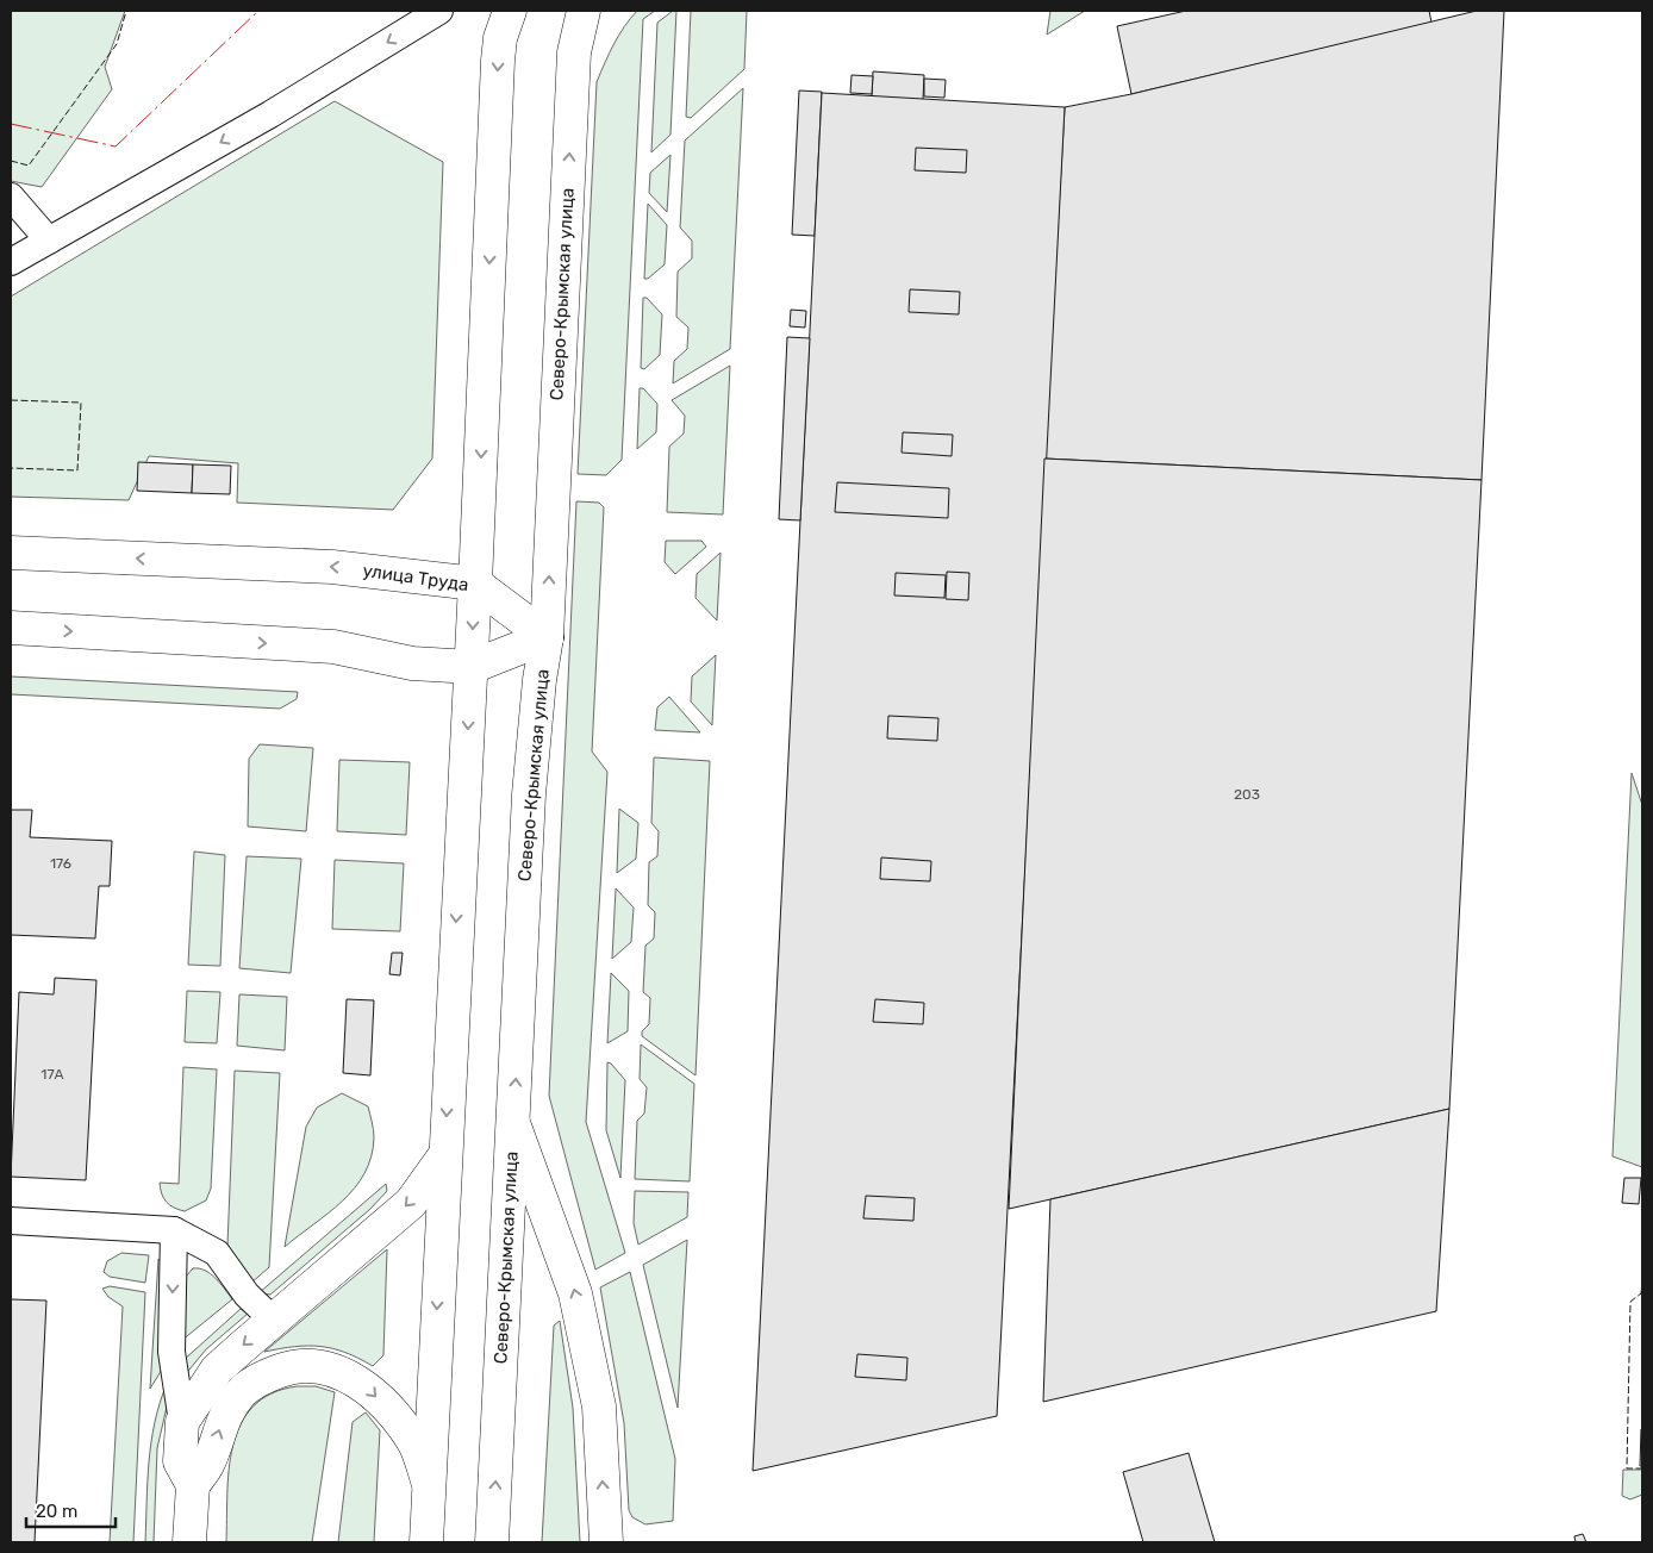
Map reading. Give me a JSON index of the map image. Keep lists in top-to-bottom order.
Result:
{
  "streets": {
    "main road": ["Северо-Крымская улица", "улица Труда"]
  },
  "crossings": [
    ["Северо-Крымская улица", "улица Труда"]
  ],
  "house_numbers": ["203", "176", "17А"],
  "scale_bar": "20 m"
}
